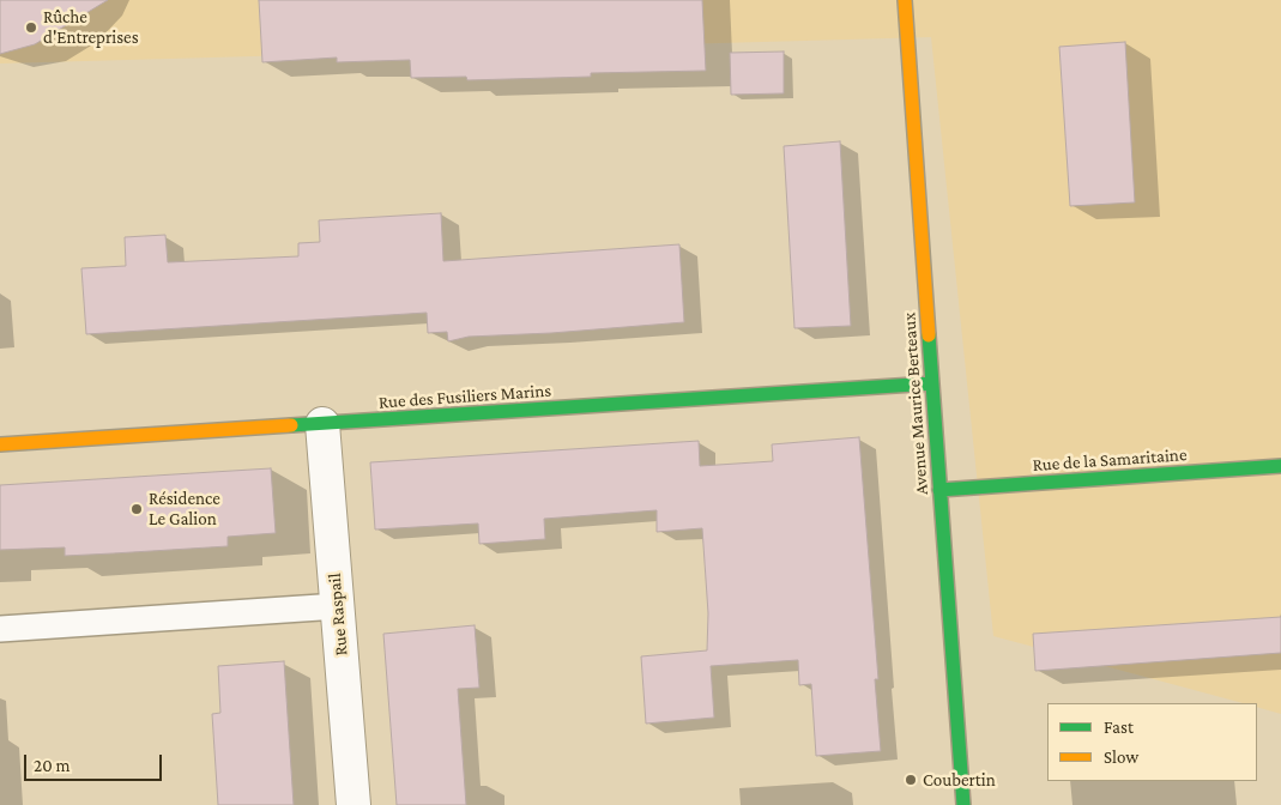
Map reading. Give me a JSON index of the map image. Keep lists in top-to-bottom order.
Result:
{
  "streets": {
    "street": [
      "Rue des Fusiliers Marins",
      "Avenue Maurice Berteaux",
      "Rue de la Samaritaine",
      "Rue Raspail"
    ]
  },
  "crossings": [
    ["Rue des Fusiliers Marins", "Avenue Maurice Berteaux"],
    ["Rue des Fusiliers Marins", "Rue Raspail"],
    ["Avenue Maurice Berteaux", "Rue de la Samaritaine"]
  ],
  "places": ["Rûche d'Entreprises", "Résidence Le Galion", "Coubertin"],
  "legend": ["Fast", "Slow"],
  "scale_bar": "20 m"
}
